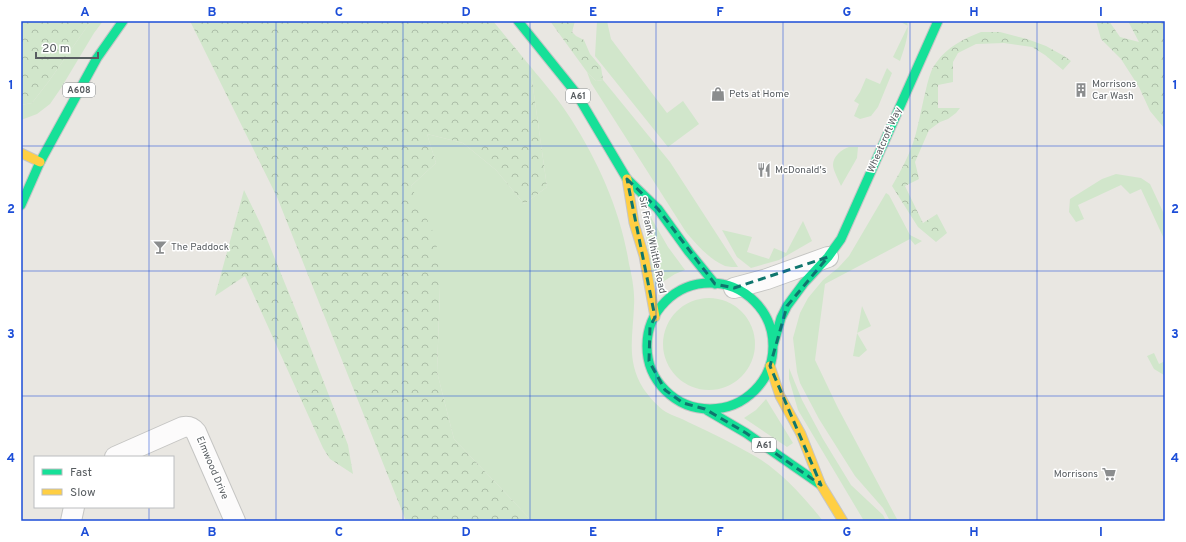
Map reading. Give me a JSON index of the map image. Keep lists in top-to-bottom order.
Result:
{
  "streets": {
    "main road": [
      "A608",
      "A61",
      "Wheatcroft Way",
      "Sir Frank Whittle Road"
    ],
    "street": ["Elmwood Drive"]
  },
  "crossings": [
    ["A61", "Wheatcroft Way"],
    ["A61", "Sir Frank Whittle Road"],
    ["Wheatcroft Way", "Sir Frank Whittle Road"]
  ],
  "places": {
    "building": ["Morrisons Car Wash"],
    "shop": ["Pets at Home"],
    "restaurant": ["McDonald's"],
    "bar": ["The Paddock"],
    "supermarket": ["Morrisons"]
  },
  "legend": ["Fast", "Slow"],
  "scale_bar": "20 m",
  "grid": {
    "columns": [
      "A",
      "B",
      "C",
      "D",
      "E",
      "F",
      "G",
      "H",
      "I"
    ],
    "rows": [
      "1",
      "2",
      "3",
      "4"
    ]
  }
}
